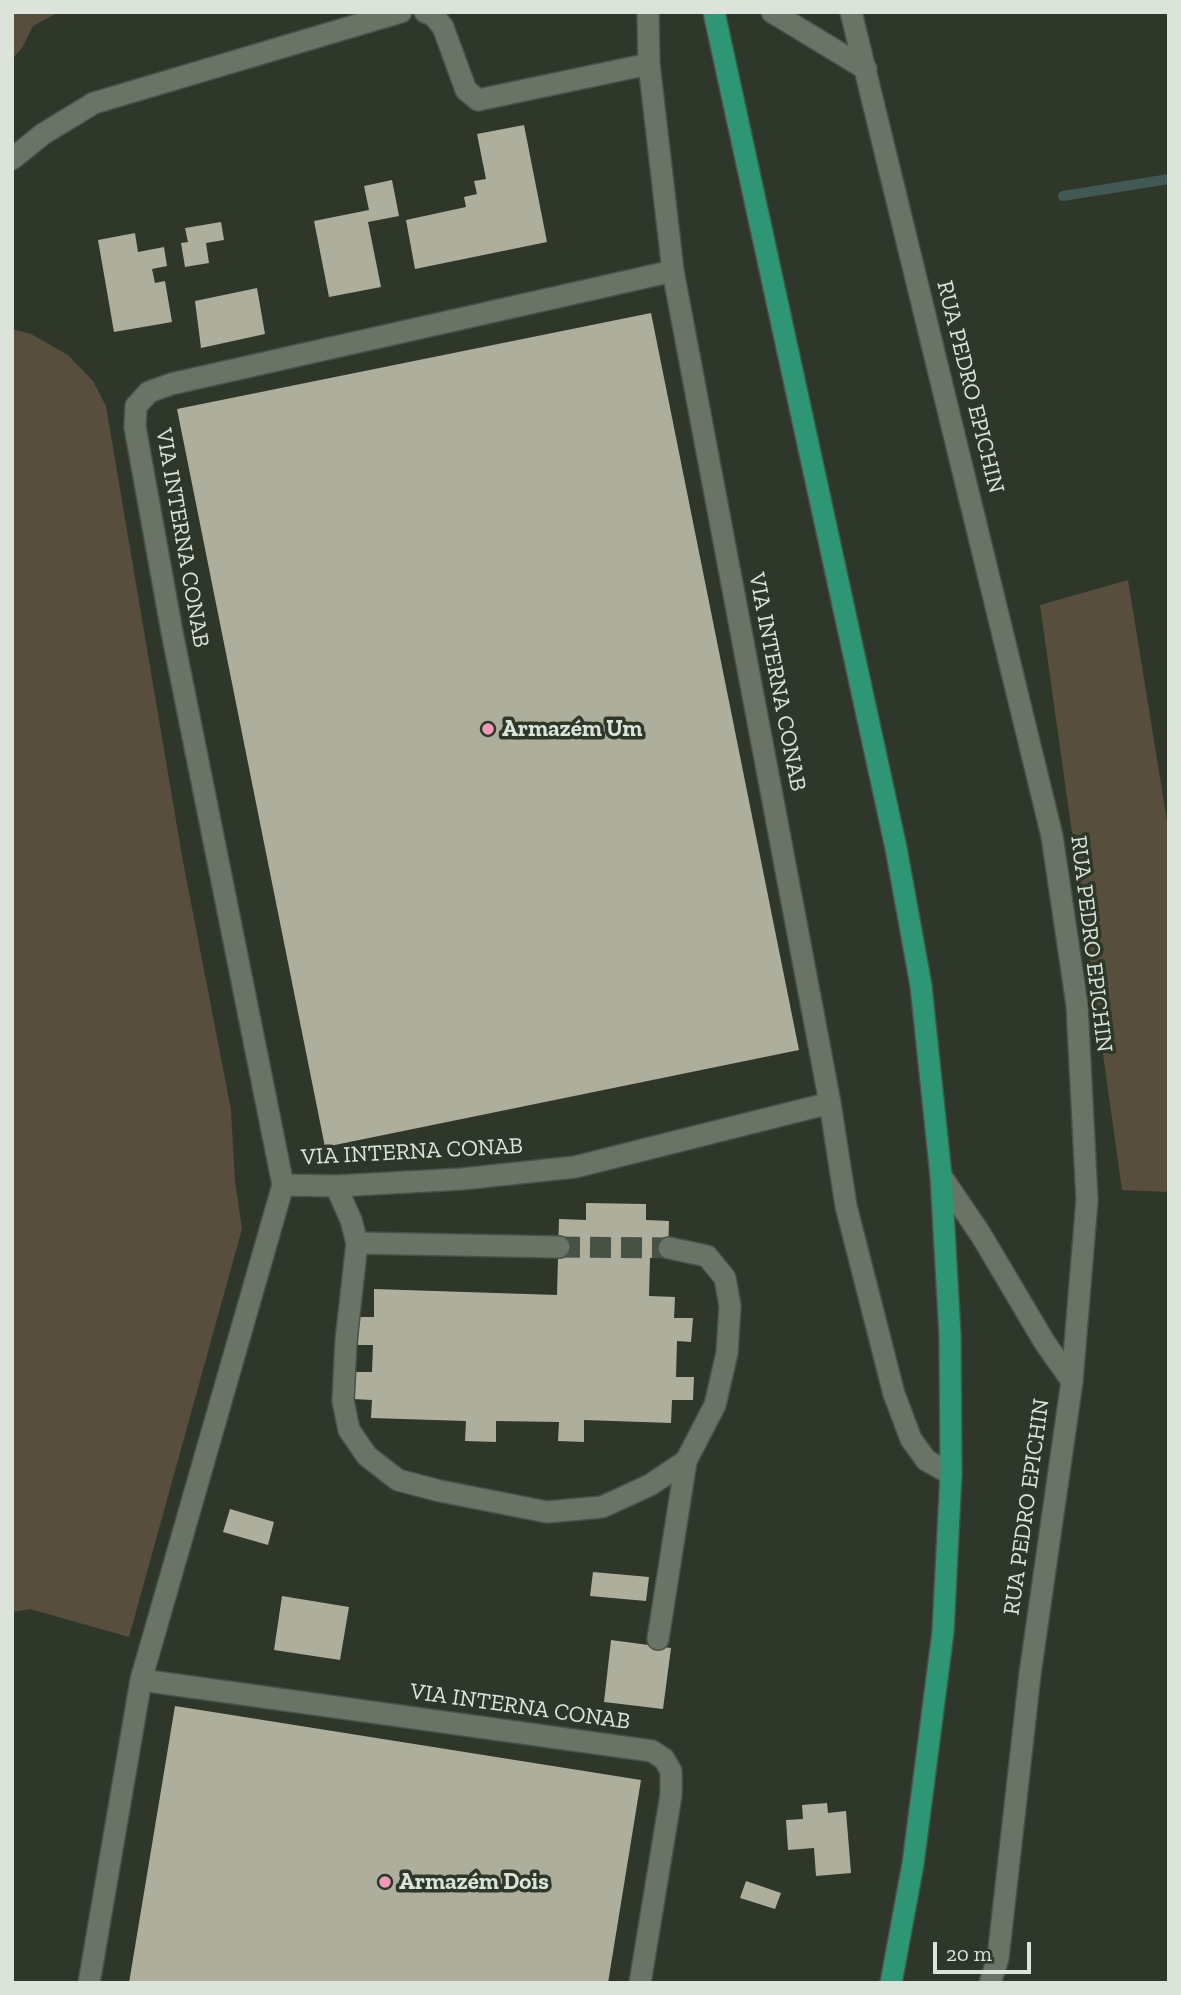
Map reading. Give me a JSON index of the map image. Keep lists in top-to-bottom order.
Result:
{
  "streets": {
    "street": ["RUA PEDRO EPICHIN", "VIA INTERNA CONAB"]
  },
  "places": ["Armazém Um", "Armazém Dois"],
  "scale_bar": "20 m"
}
